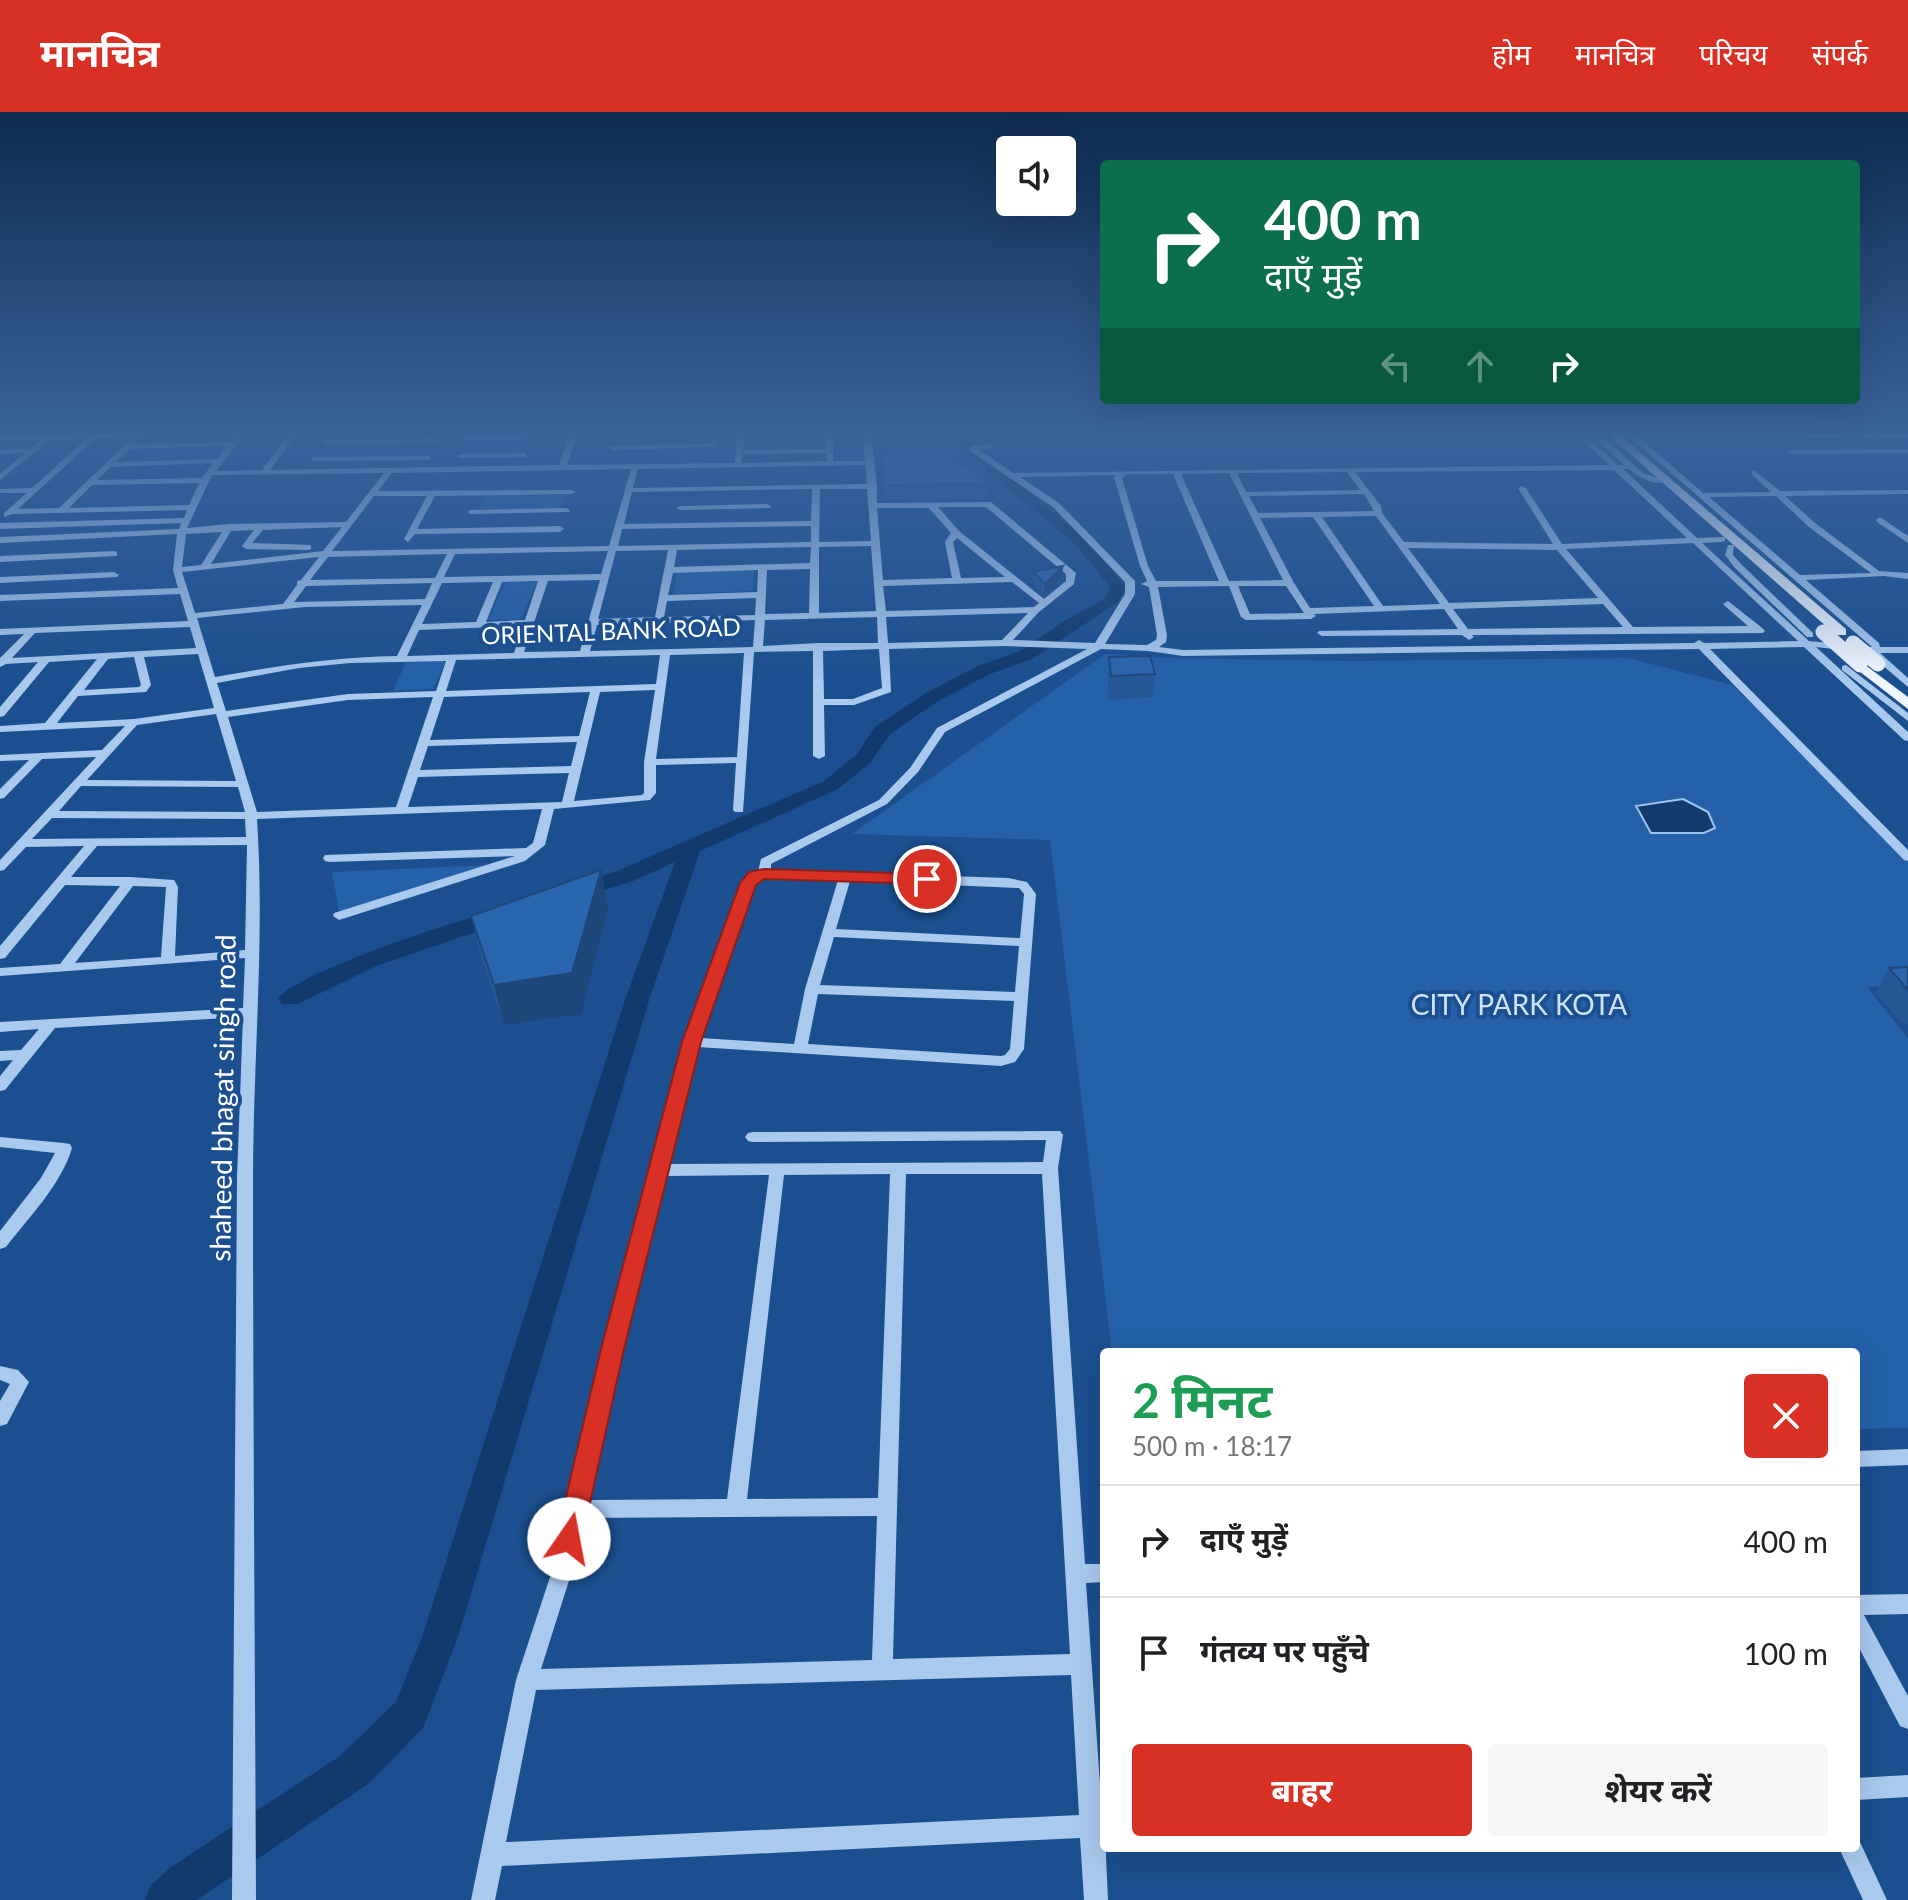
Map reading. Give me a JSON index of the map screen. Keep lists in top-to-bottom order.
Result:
{
  "streets": {
    "street": ["ORIENTAL BANK ROAD", "shaheed bhagat singh road"]
  },
  "crossings": [
    ["ORIENTAL BANK ROAD", "shaheed bhagat singh road"]
  ],
  "parks": ["CITY PARK KOTA"],
  "page": {
    "header": "मानचित्र",
    "nav": [
      "होम",
      "मानचित्र",
      "परिचय",
      "संपर्क"
    ],
    "turn": ["400 m", "दाएँ मुड़ें"],
    "heading": ["2 मिनट", "500 m · 18:17"],
    "list": [
      {
        "name": "दाएँ मुड़ें",
        "value": "400 m"
      },
      {
        "name": "गंतव्य पर पहुँचे",
        "value": "100 m"
      }
    ],
    "buttons": ["बाहर", "शेयर करें"]
  }
}
